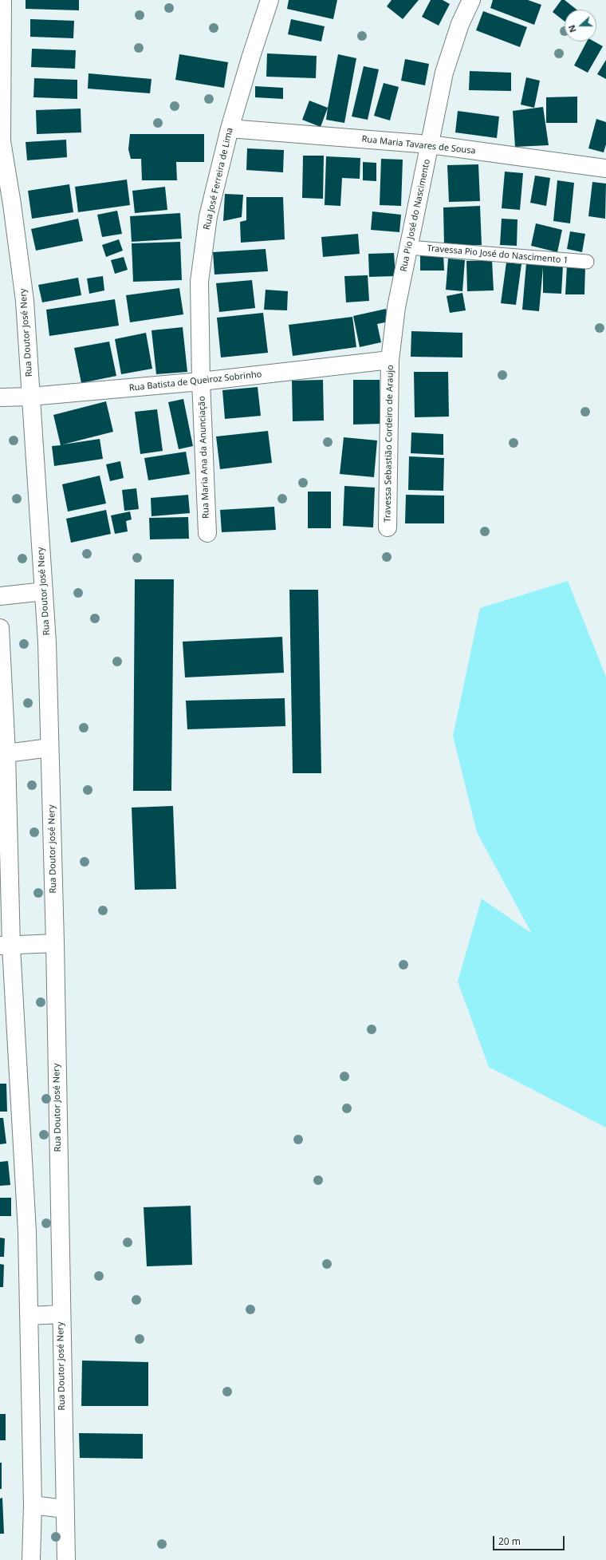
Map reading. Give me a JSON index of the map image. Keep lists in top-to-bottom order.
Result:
{
  "streets": {
    "street": [
      "Rua Maria Tavares de Sousa",
      "Rua José Ferreira de Lima",
      "Rua Pio José do Nascimento",
      "Rua Doutor José Nery",
      "Rua Batista de Queiroz Sobrinho",
      "Travessa Sebastião Cordeiro de Araujo",
      "Rua Maria Ana da Anunciação"
    ],
    "lane": ["Travessa Pio José do Nascimento 1"]
  },
  "crossings": [
    ["Rua Maria Tavares de Sousa", "Rua José Ferreira de Lima"],
    ["Rua Maria Tavares de Sousa", "Rua Pio José do Nascimento"],
    ["Rua José Ferreira de Lima", "Rua Batista de Queiroz Sobrinho"],
    ["Rua José Ferreira de Lima", "Rua Maria Ana da Anunciação"],
    ["Rua Pio José do Nascimento", "Travessa Pio José do Nascimento 1"],
    ["Rua Pio José do Nascimento", "Rua Batista de Queiroz Sobrinho"],
    ["Rua Pio José do Nascimento", "Travessa Sebastião Cordeiro de Araujo"],
    ["Rua Doutor José Nery", "Rua Batista de Queiroz Sobrinho"],
    ["Rua Batista de Queiroz Sobrinho", "Travessa Sebastião Cordeiro de Araujo"],
    ["Rua Batista de Queiroz Sobrinho", "Rua Maria Ana da Anunciação"]
  ],
  "scale_bar": "20 m",
  "north": "left"
}
